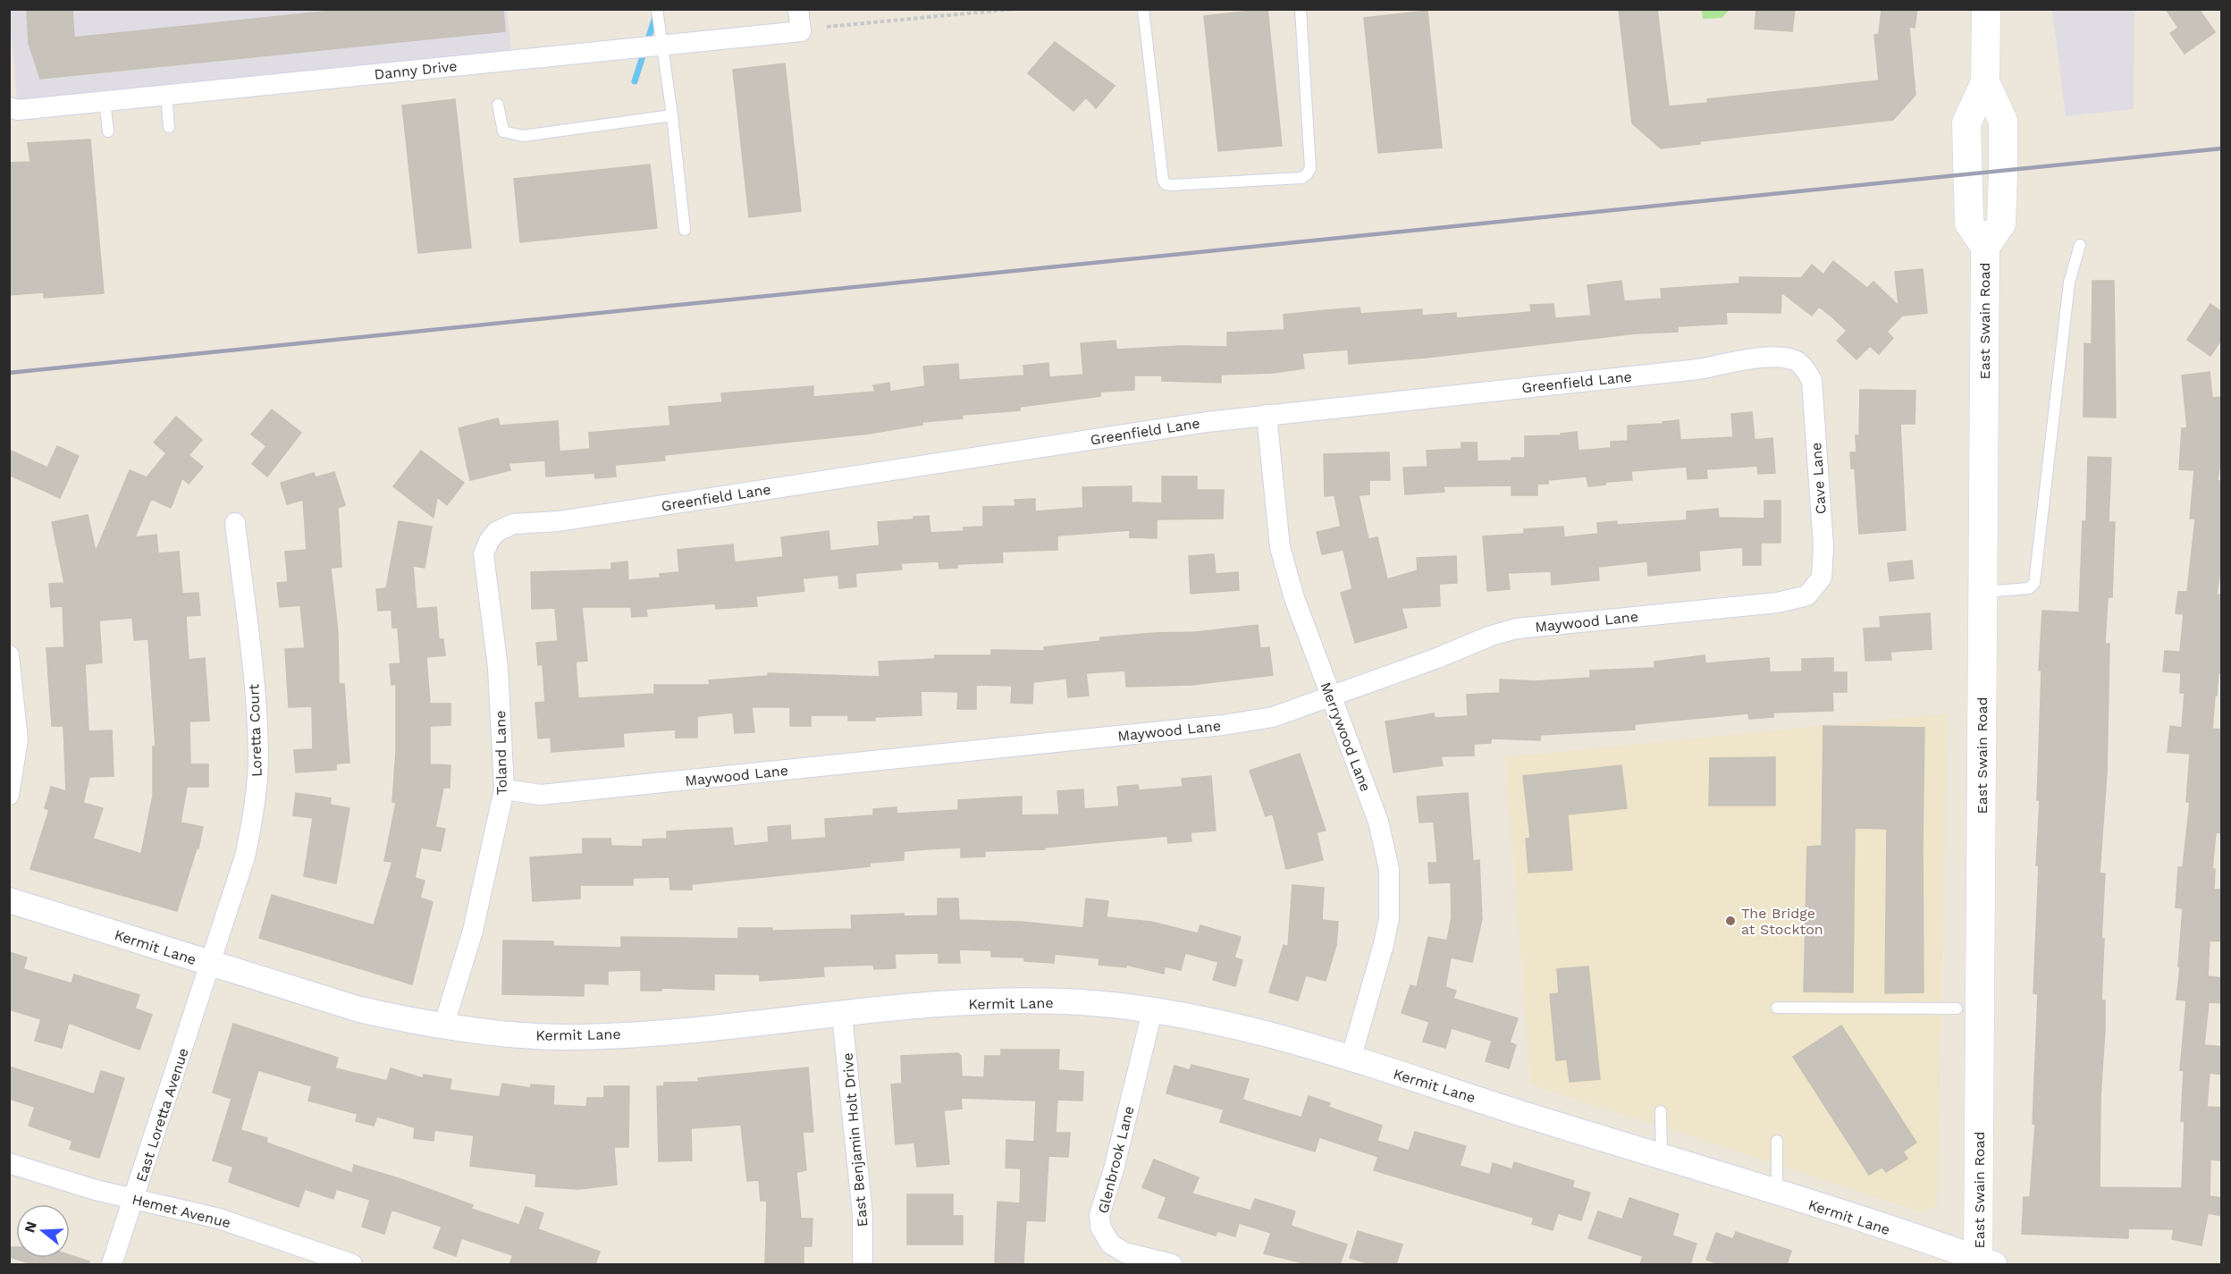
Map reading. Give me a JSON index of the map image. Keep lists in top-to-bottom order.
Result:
{
  "streets": {
    "main road": ["East Swain Road"],
    "street": [
      "Danny Drive",
      "Greenfield Lane",
      "Cave Lane",
      "Maywood Lane",
      "Loretta Court",
      "Merrywood Lane",
      "Toland Lane",
      "Kermit Lane",
      "East Loretta Avenue",
      "East Benjamin Holt Drive",
      "Glenbrook Lane",
      "Hemet Avenue"
    ]
  },
  "crossings": [
    ["East Swain Road", "Kermit Lane"],
    ["Greenfield Lane", "Cave Lane"],
    ["Greenfield Lane", "Merrywood Lane"],
    ["Greenfield Lane", "Toland Lane"],
    ["Cave Lane", "Maywood Lane"],
    ["Maywood Lane", "Merrywood Lane"],
    ["Maywood Lane", "Toland Lane"],
    ["Loretta Court", "Kermit Lane"],
    ["Loretta Court", "East Loretta Avenue"],
    ["Merrywood Lane", "Kermit Lane"],
    ["Toland Lane", "Kermit Lane"],
    ["Kermit Lane", "East Loretta Avenue"],
    ["Kermit Lane", "East Benjamin Holt Drive"],
    ["Kermit Lane", "Glenbrook Lane"],
    ["East Loretta Avenue", "Hemet Avenue"]
  ],
  "places": ["The Bridge at Stockton"],
  "north": "left"
}
